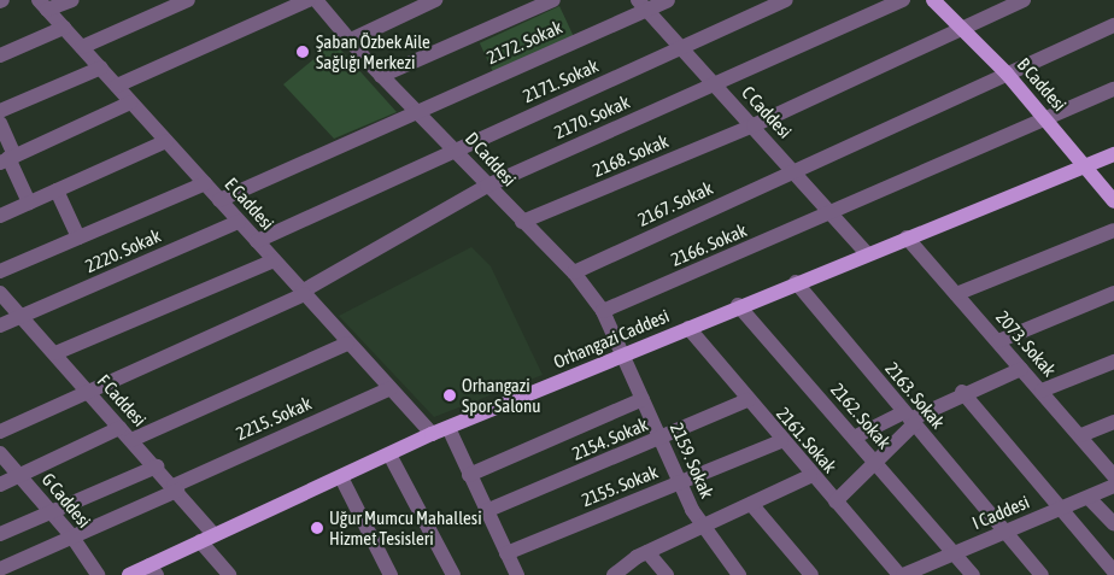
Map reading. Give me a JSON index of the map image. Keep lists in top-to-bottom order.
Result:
{
  "streets": {
    "main road": ["B Caddesi", "Orhangazi Caddesi"],
    "street": [
      "2172. Sokak",
      "2171. Sokak",
      "C Caddesi",
      "2170. Sokak",
      "2168. Sokak",
      "D Caddesi",
      "E Caddesi",
      "2167. Sokak",
      "2166. Sokak",
      "2220. Sokak",
      "2073. Sokak",
      "2163. Sokak",
      "F Caddesi",
      "2162. Sokak",
      "2215. Sokak",
      "2154. Sokak",
      "2161. Sokak",
      "2159. Sokak",
      "2155. Sokak",
      "G Caddesi",
      "I Caddesi"
    ]
  },
  "crossings": [
    ["2172. Sokak", "C Caddesi"],
    ["2172. Sokak", "D Caddesi"],
    ["2172. Sokak", "E Caddesi"],
    ["2171. Sokak", "C Caddesi"],
    ["2171. Sokak", "D Caddesi"],
    ["2171. Sokak", "E Caddesi"],
    ["B Caddesi", "2168. Sokak"],
    ["B Caddesi", "2167. Sokak"],
    ["B Caddesi", "2166. Sokak"],
    ["B Caddesi", "Orhangazi Caddesi"],
    ["C Caddesi", "2170. Sokak"],
    ["C Caddesi", "2168. Sokak"],
    ["C Caddesi", "2167. Sokak"],
    ["C Caddesi", "2166. Sokak"],
    ["C Caddesi", "Orhangazi Caddesi"],
    ["2170. Sokak", "D Caddesi"],
    ["2170. Sokak", "E Caddesi"],
    ["2170. Sokak", "F Caddesi"],
    ["2168. Sokak", "D Caddesi"],
    ["D Caddesi", "2167. Sokak"],
    ["D Caddesi", "2166. Sokak"],
    ["D Caddesi", "Orhangazi Caddesi"],
    ["D Caddesi", "2159. Sokak"],
    ["E Caddesi", "2220. Sokak"],
    ["E Caddesi", "Orhangazi Caddesi"],
    ["E Caddesi", "2215. Sokak"],
    ["2220. Sokak", "F Caddesi"],
    ["Orhangazi Caddesi", "2073. Sokak"],
    ["Orhangazi Caddesi", "2163. Sokak"],
    ["Orhangazi Caddesi", "F Caddesi"],
    ["Orhangazi Caddesi", "2162. Sokak"],
    ["Orhangazi Caddesi", "2161. Sokak"],
    ["Orhangazi Caddesi", "2159. Sokak"],
    ["2163. Sokak", "I Caddesi"],
    ["F Caddesi", "2215. Sokak"],
    ["2162. Sokak", "I Caddesi"],
    ["2215. Sokak", "G Caddesi"],
    ["2154. Sokak", "2161. Sokak"],
    ["2154. Sokak", "2159. Sokak"],
    ["2161. Sokak", "2155. Sokak"],
    ["2161. Sokak", "I Caddesi"],
    ["2159. Sokak", "2155. Sokak"]
  ],
  "places": ["Şaban Özbek Aile Sağlığı Merkezi", "Orhangazi Spor Salonu", "Uğur Mumcu Mahallesi Hizmet Tesisleri"]
}
